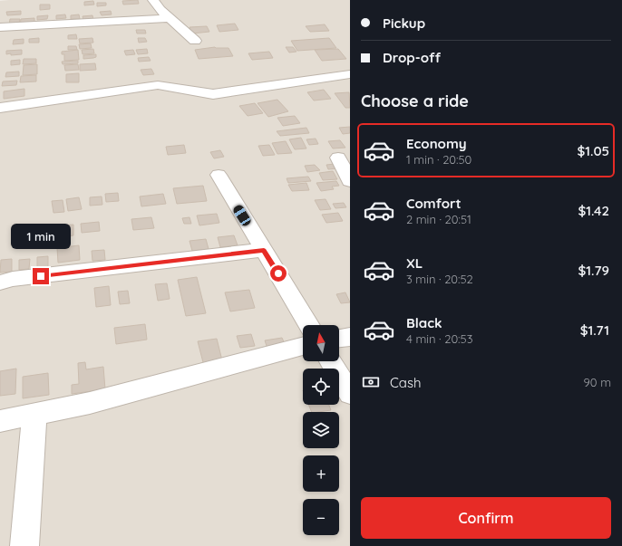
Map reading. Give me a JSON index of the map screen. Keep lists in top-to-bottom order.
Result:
{
  "north": "top",
  "page": {
    "banner": ["Pickup", "Drop-off"],
    "heading": "Choose a ride",
    "list": [
      {
        "name": "Economy",
        "note": "1 min · 20:50",
        "value": "$1.05"
      },
      {
        "name": "Comfort",
        "note": "2 min · 20:51",
        "value": "$1.42"
      },
      {
        "name": "XL",
        "note": "3 min · 20:52",
        "value": "$1.79"
      },
      {
        "name": "Black",
        "note": "4 min · 20:53",
        "value": "$1.71"
      }
    ],
    "bubble": "1 min",
    "map_buttons": ["+", "−"],
    "pay": ["Cash", "90 m"],
    "buttons": "Confirm"
  }
}
